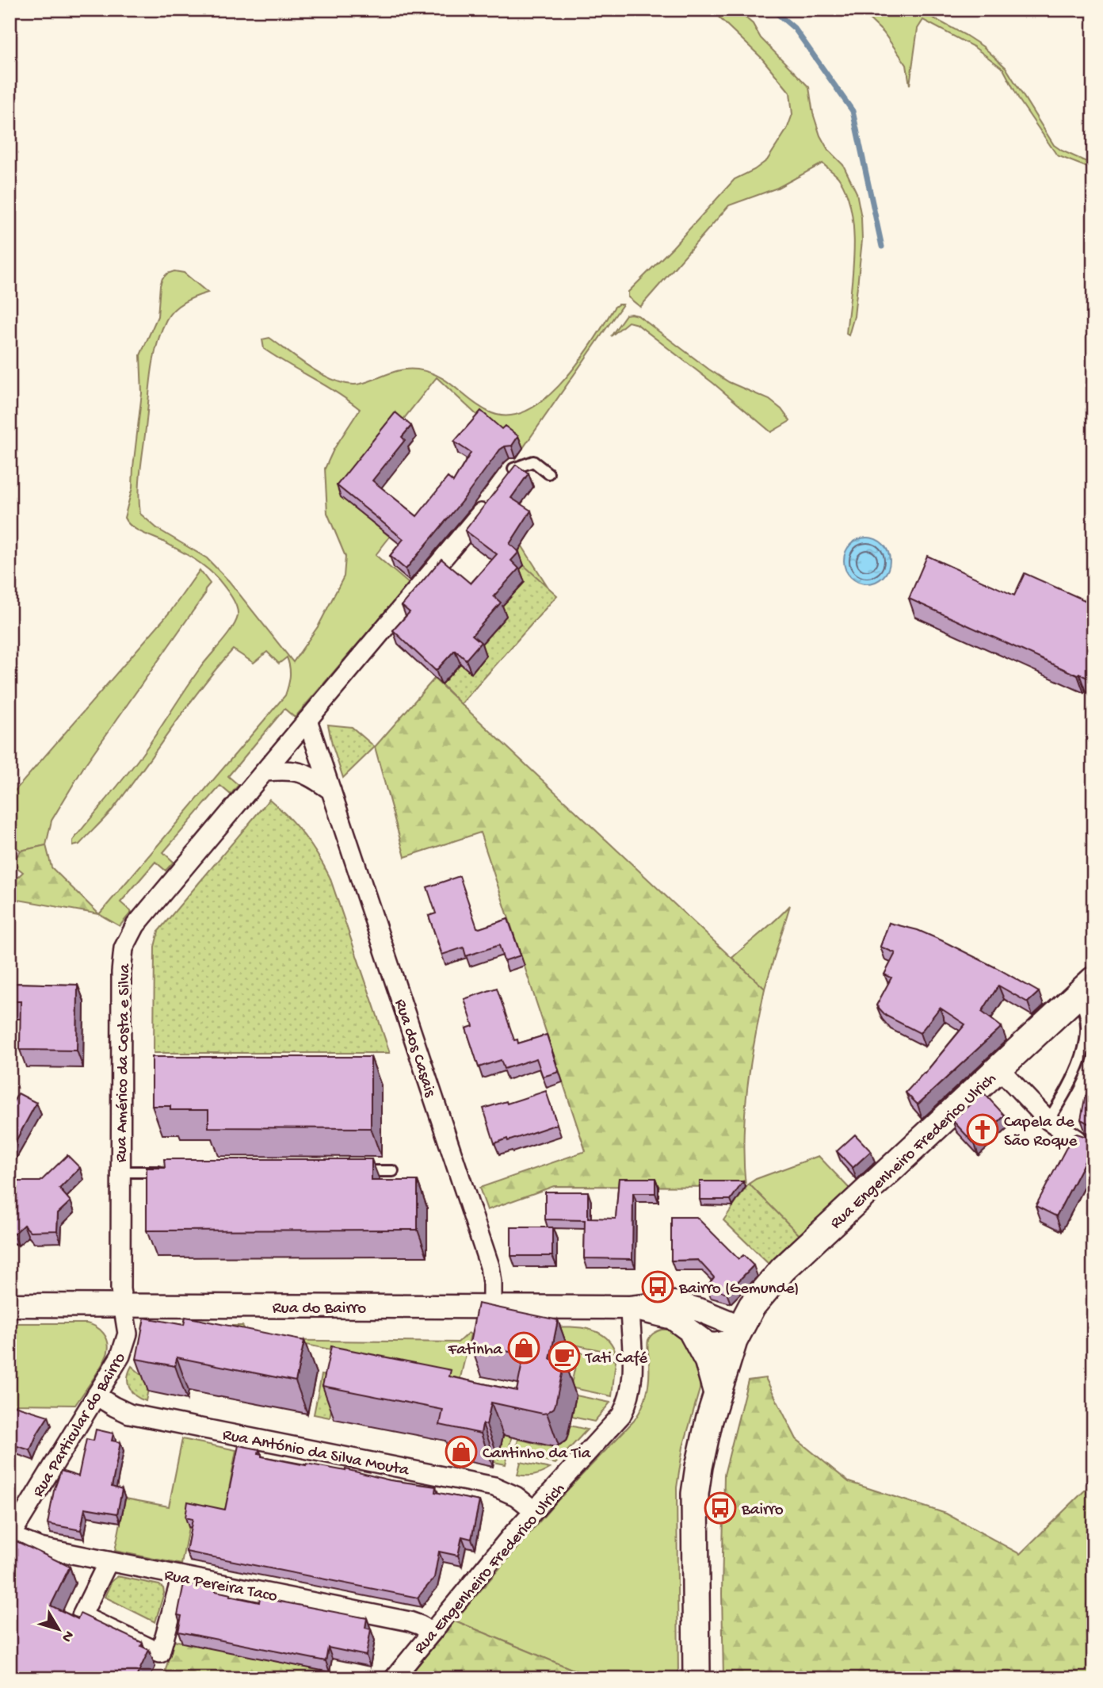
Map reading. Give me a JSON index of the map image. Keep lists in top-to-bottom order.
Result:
{
  "streets": {
    "main road": ["Rua Engenheiro Frederico Ulrich"],
    "street": [
      "Rua dos Casais",
      "Rua Américo da Costa e Silva",
      "Rua do Bairro",
      "Rua Particular do Bairro",
      "Rua António da Silva Mouta",
      "Rua Pereira Taco"
    ]
  },
  "crossings": [
    ["Rua dos Casais", "Rua Américo da Costa e Silva"],
    ["Rua dos Casais", "Rua do Bairro"],
    ["Rua Américo da Costa e Silva", "Rua do Bairro"],
    ["Rua Américo da Costa e Silva", "Rua Particular do Bairro"],
    ["Rua Engenheiro Frederico Ulrich", "Rua do Bairro"],
    ["Rua Engenheiro Frederico Ulrich", "Rua António da Silva Mouta"],
    ["Rua Engenheiro Frederico Ulrich", "Rua Pereira Taco"],
    ["Rua do Bairro", "Rua Particular do Bairro"],
    ["Rua Particular do Bairro", "Rua António da Silva Mouta"],
    ["Rua Particular do Bairro", "Rua Pereira Taco"]
  ],
  "places": {
    "church": ["Capela de São Roque"],
    "bus stop": ["Bairro (Gemunde)", "Bairro"],
    "shop": ["Fatinha", "Cantinho da Tia"],
    "cafe": ["Tati Café"]
  },
  "north": "bottom right"
}
